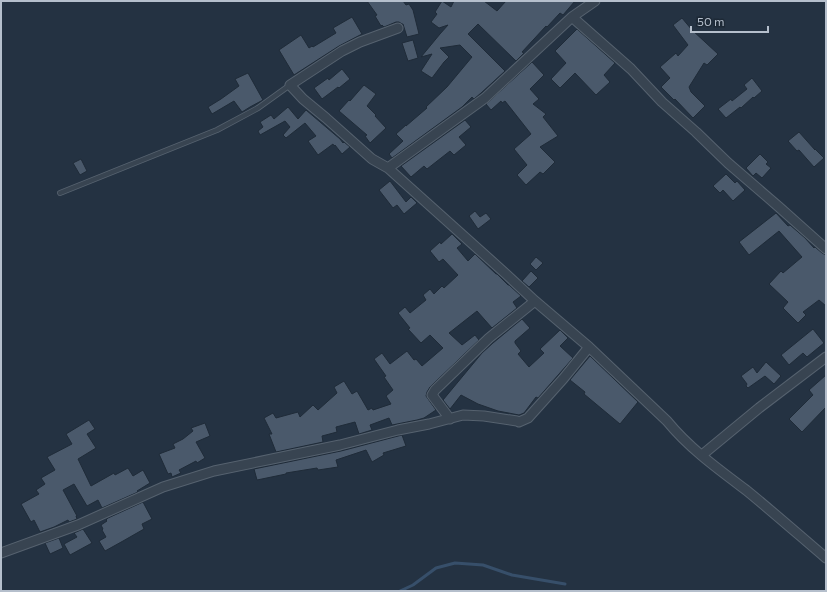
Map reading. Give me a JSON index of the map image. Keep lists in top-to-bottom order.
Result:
{
  "scale_bar": "50 m"
}
